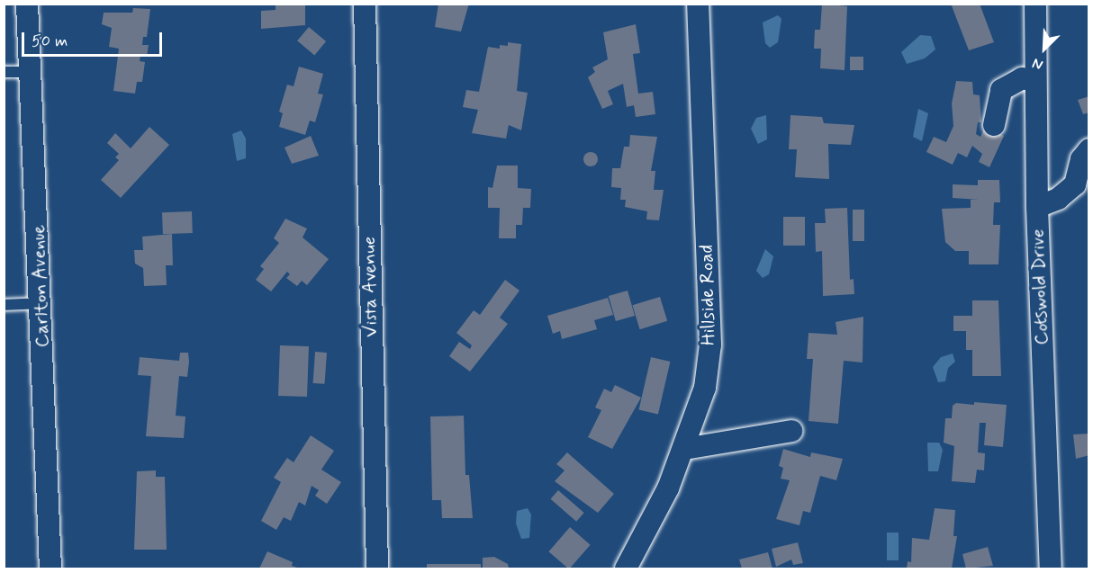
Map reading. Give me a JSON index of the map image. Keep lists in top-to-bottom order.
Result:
{
  "streets": {
    "street": [
      "Carlton Avenue",
      "Vista Avenue",
      "Cotswold Drive",
      "Hillside Road"
    ]
  },
  "scale_bar": "50 m",
  "north": "bottom left"
}
